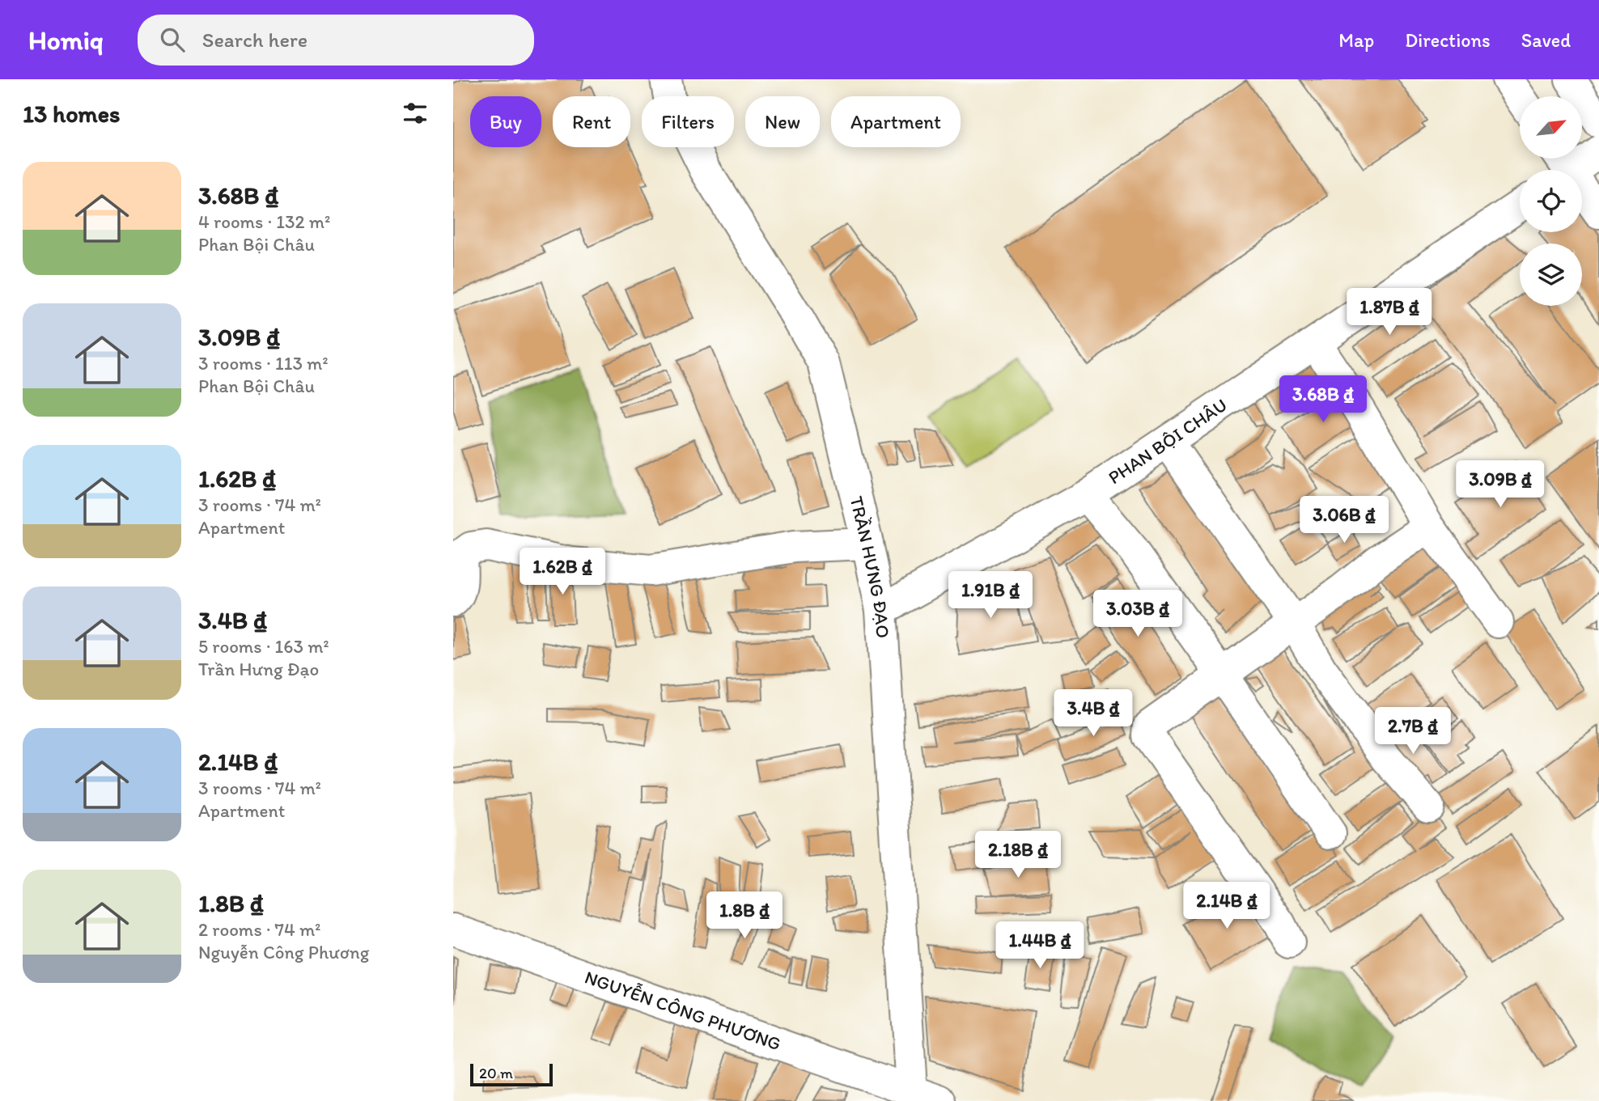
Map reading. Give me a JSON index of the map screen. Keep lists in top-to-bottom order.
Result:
{
  "streets": {
    "street": ["PHAN BỘI CHÂU", "TRẦN HƯNG ĐẠO", "NGUYỄN CÔNG PHƯƠNG"]
  },
  "crossings": [
    ["PHAN BỘI CHÂU", "TRẦN HƯNG ĐẠO"],
    ["TRẦN HƯNG ĐẠO", "NGUYỄN CÔNG PHƯƠNG"]
  ],
  "scale_bar": "20 m",
  "north": "top right",
  "page": {
    "header": "Homiq",
    "search": "Search here",
    "nav": ["Map", "Directions", "Saved"],
    "heading": "13 homes",
    "chip": [
      "Buy",
      "Rent",
      "Filters",
      "New",
      "Apartment"
    ],
    "list": [
      {
        "name": "3.68B ₫",
        "note": "4 rooms · 132 m² · Phan Bội Châu"
      },
      {
        "name": "3.09B ₫",
        "note": "3 rooms · 113 m² · Phan Bội Châu"
      },
      {
        "name": "1.62B ₫",
        "note": "3 rooms · 74 m² · Apartment"
      },
      {
        "name": "3.4B ₫",
        "note": "5 rooms · 163 m² · Trần Hưng Đạo"
      },
      {
        "name": "2.14B ₫",
        "note": "3 rooms · 74 m² · Apartment"
      },
      {
        "name": "1.8B ₫",
        "note": "2 rooms · 74 m² · Nguyễn Công Phương"
      }
    ],
    "price": [
      "1.87B ₫",
      "3.68B ₫",
      "3.09B ₫",
      "3.06B ₫",
      "1.62B ₫",
      "1.91B ₫",
      "3.03B ₫",
      "3.4B ₫",
      "2.7B ₫",
      "2.18B ₫",
      "2.14B ₫",
      "1.8B ₫",
      "1.44B ₫"
    ],
    "scale": "20 m"
  }
}
